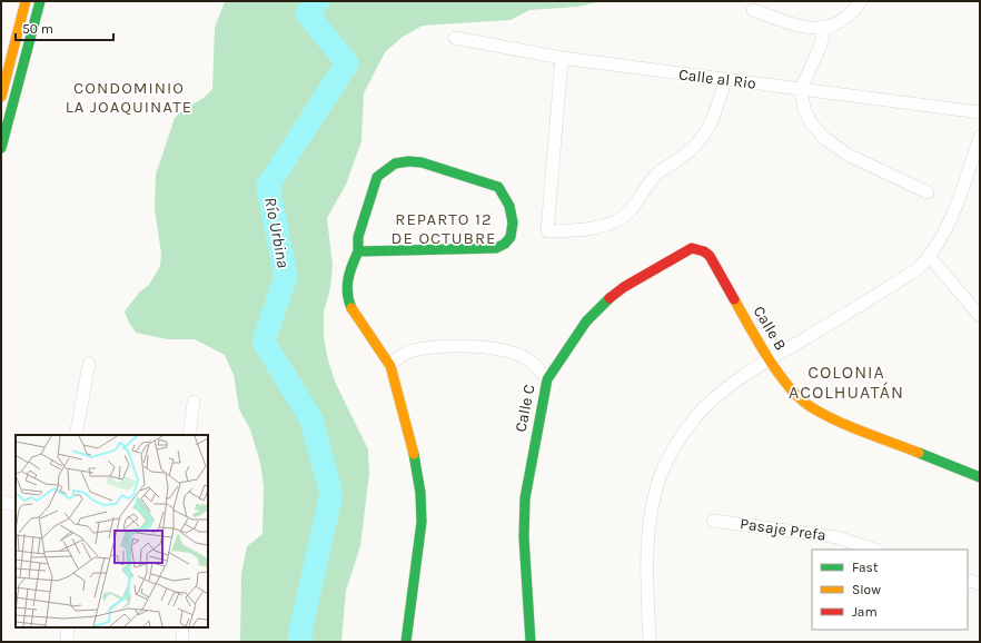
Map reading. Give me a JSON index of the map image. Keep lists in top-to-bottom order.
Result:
{
  "streets": {
    "street": [
      "Calle al Rio",
      "Calle B",
      "Calle C",
      "Pasaje Prefa"
    ]
  },
  "crossings": [
    ["Calle B", "Calle C"]
  ],
  "districts": ["CONDOMINIO LA JOAQUINATE", "REPARTO 12 DE OCTUBRE", "COLONIA ACOLHUATÁN"],
  "water": ["Río Urbina"],
  "legend": ["Fast", "Slow", "Jam"],
  "scale_bar": "50 m"
}
